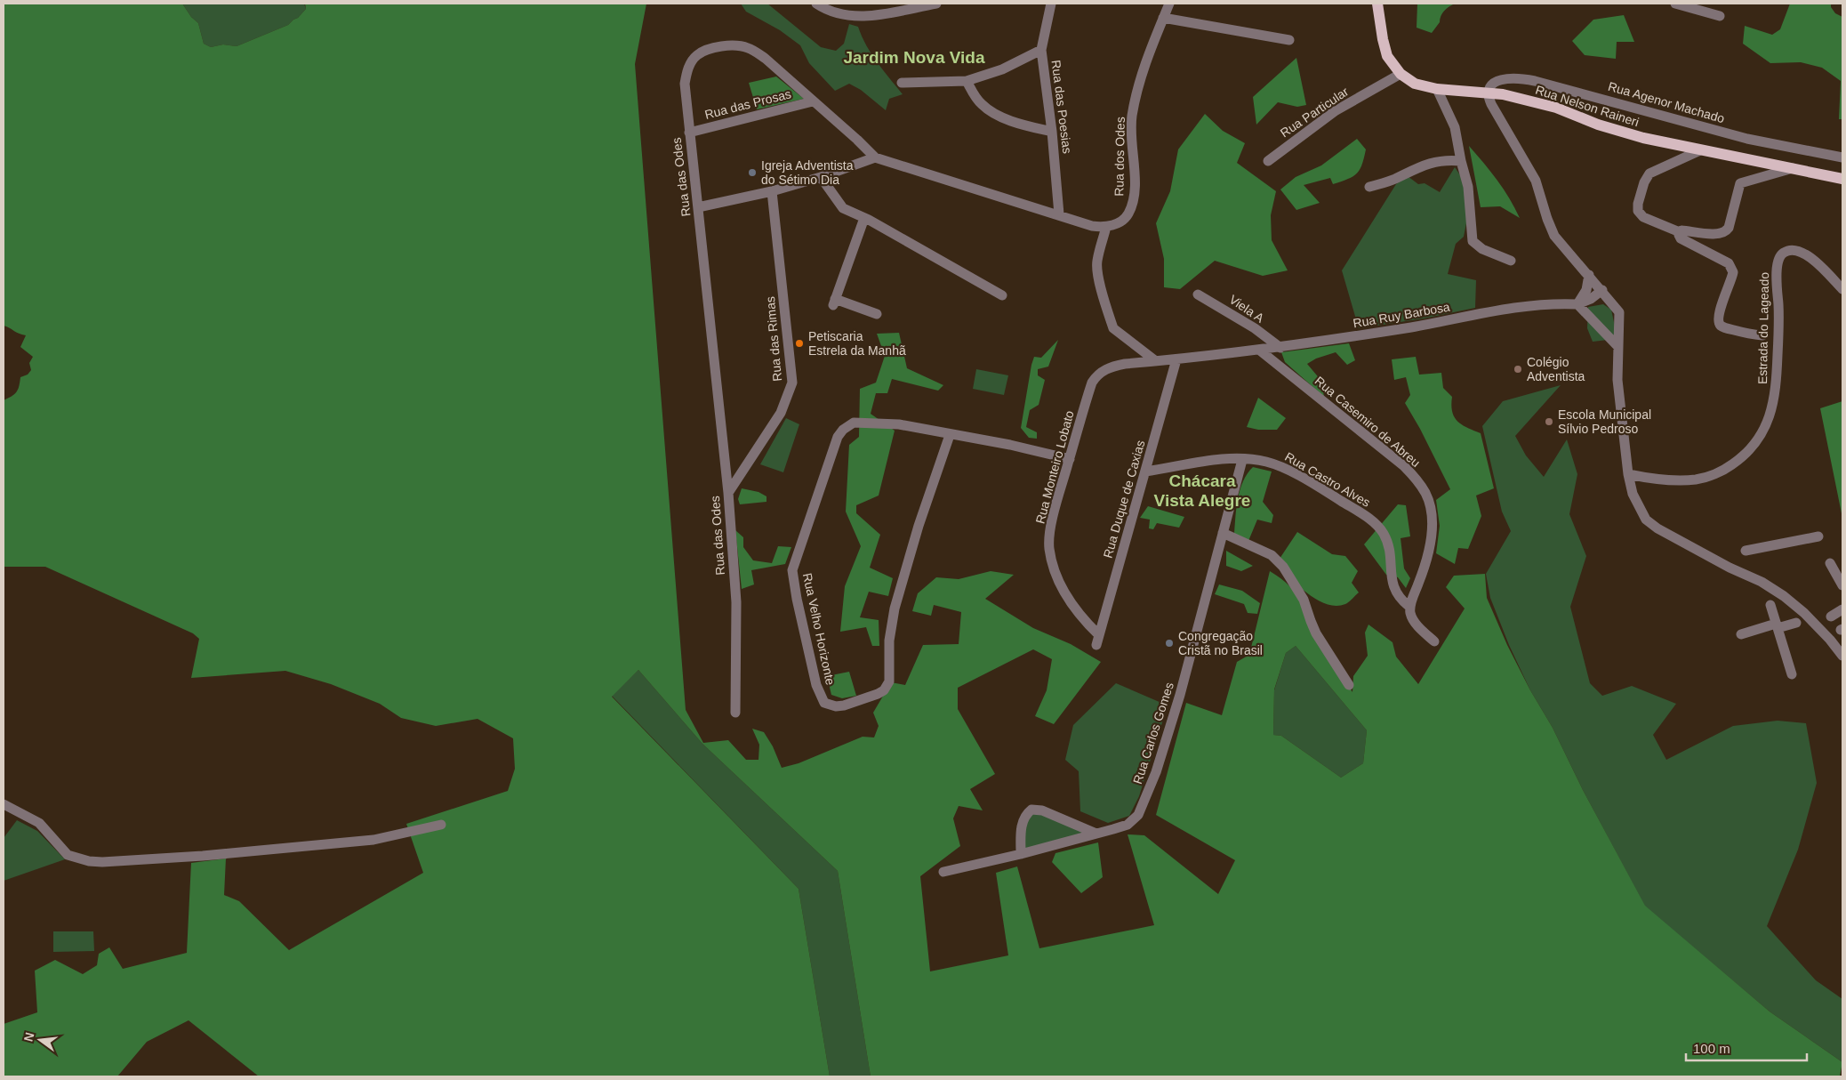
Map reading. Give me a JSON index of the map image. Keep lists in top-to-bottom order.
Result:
{
  "streets": {
    "main road": ["Rua Nelson Raineri"],
    "street": [
      "Rua Agenor Machado",
      "Rua das Prosas",
      "Rua das Poesias",
      "Rua Particular",
      "Rua dos Odes",
      "Rua das Odes",
      "Viela A",
      "Rua Ruy Barbosa",
      "Estrada do Lageado",
      "Rua das Rimas",
      "Rua Casemiro de Abreu",
      "Rua Monteiro Lobato",
      "Rua Castro Alves",
      "Rua Duque de Caxias",
      "Rua Velho Horizonte",
      "Rua Carlos Gomes"
    ]
  },
  "crossings": [
    ["Rua Agenor Machado", "Rua Nelson Raineri"],
    ["Rua das Prosas", "Rua das Odes"],
    ["Rua Nelson Raineri", "Rua Particular"],
    ["Rua das Poesias", "Rua das Odes"],
    ["Rua das Odes", "Rua das Rimas"],
    ["Viela A", "Rua Ruy Barbosa"],
    ["Rua Ruy Barbosa", "Rua Casemiro de Abreu"],
    ["Rua Ruy Barbosa", "Rua Monteiro Lobato"],
    ["Rua Ruy Barbosa", "Rua Duque de Caxias"],
    ["Rua Casemiro de Abreu", "Rua Castro Alves"],
    ["Rua Monteiro Lobato", "Rua Duque de Caxias"],
    ["Rua Monteiro Lobato", "Rua Velho Horizonte"],
    ["Rua Castro Alves", "Rua Duque de Caxias"],
    ["Rua Castro Alves", "Rua Carlos Gomes"]
  ],
  "districts": ["Jardim Nova Vida", "Chácara Vista Alegre"],
  "places": [
    "Igreja Adventista do Sétimo Dia",
    "Petiscaria Estrela da Manhã",
    "Colégio Adventista",
    "Escola Municipal Sílvio Pedroso",
    "Congregação Cristã no Brasil"
  ],
  "scale_bar": "100 m",
  "north": "left"
}
